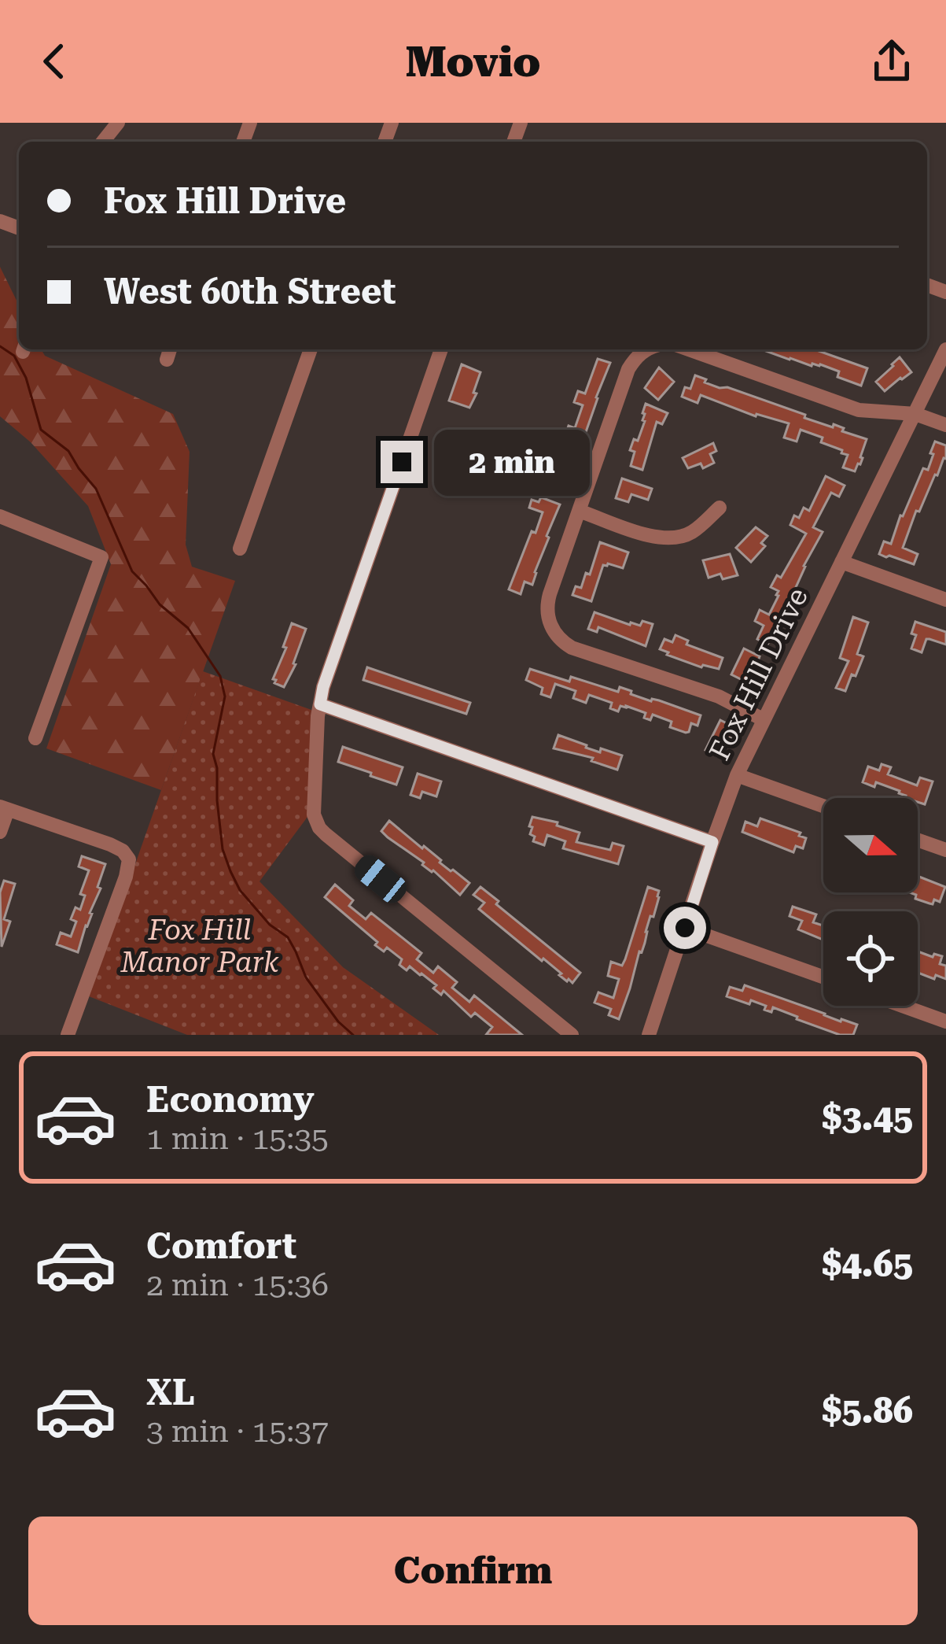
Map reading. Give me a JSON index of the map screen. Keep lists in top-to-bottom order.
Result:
{
  "streets": {
    "street": ["Fox Hill Drive"]
  },
  "parks": ["Fox Hill Manor Park"],
  "north": "right",
  "page": {
    "header": "Movio",
    "banner": ["Fox Hill Drive", "West 60th Street"],
    "bubble": "2 min",
    "list": [
      {
        "name": "Economy",
        "note": "1 min · 15:35",
        "value": "$3.45"
      },
      {
        "name": "Comfort",
        "note": "2 min · 15:36",
        "value": "$4.65"
      },
      {
        "name": "XL",
        "note": "3 min · 15:37",
        "value": "$5.86"
      }
    ],
    "buttons": "Confirm"
  }
}
